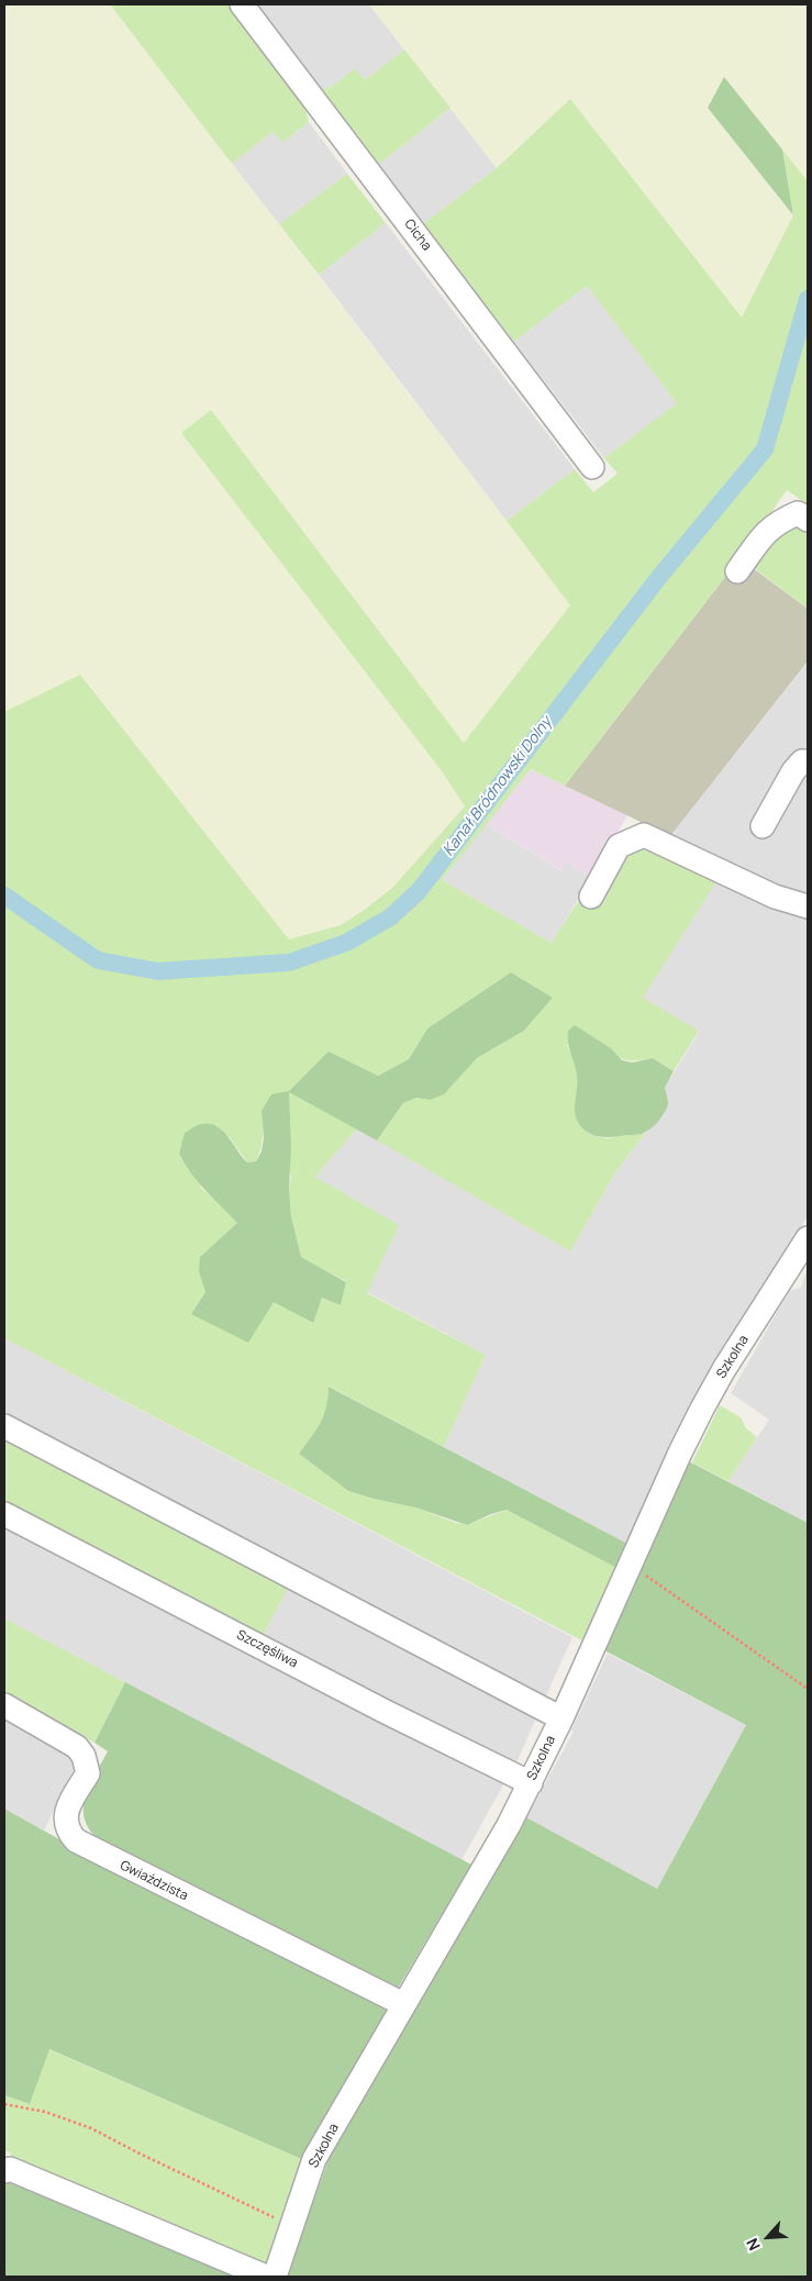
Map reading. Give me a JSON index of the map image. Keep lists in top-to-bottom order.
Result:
{
  "streets": {
    "street": [
      "Cicha",
      "Szkolna",
      "Szczęśliwa",
      "Gwiaździsta"
    ]
  },
  "crossings": [
    ["Szkolna", "Szczęśliwa"],
    ["Szkolna", "Gwiaździsta"]
  ],
  "water": ["Kanał Bródnowski Dolny"],
  "north": "bottom left"
}
